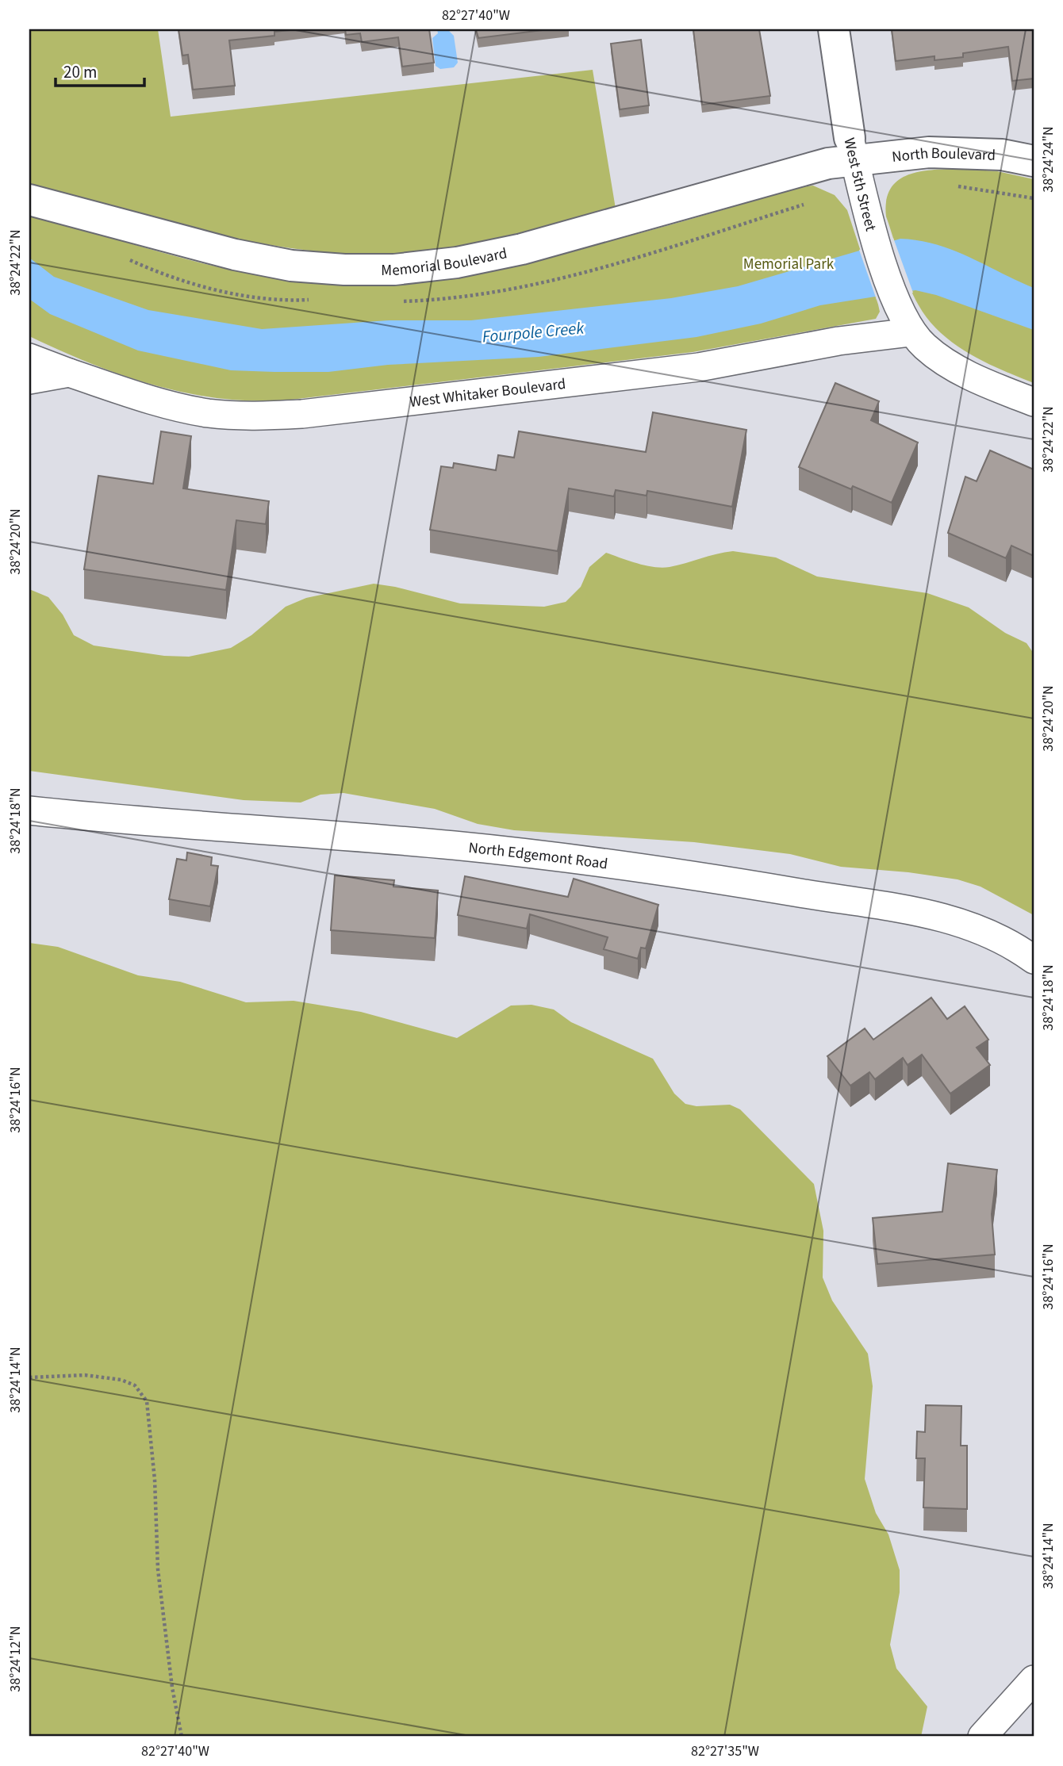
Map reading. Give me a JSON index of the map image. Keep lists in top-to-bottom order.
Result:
{
  "streets": {
    "street": [
      "North Boulevard",
      "West 5th Street",
      "Memorial Boulevard",
      "West Whitaker Boulevard",
      "North Edgemont Road"
    ]
  },
  "crossings": [
    ["North Boulevard", "West 5th Street"],
    ["North Boulevard", "Memorial Boulevard"],
    ["West 5th Street", "Memorial Boulevard"],
    ["West 5th Street", "West Whitaker Boulevard"]
  ],
  "water": ["Fourpole Creek"],
  "parks": ["Memorial Park"],
  "scale_bar": "20 m",
  "coordinates": [
    "82°27'40\"W",
    "38°24'24\"N",
    "38°24'22\"N",
    "38°24'20\"N",
    "38°24'18\"N",
    "38°24'16\"N",
    "38°24'14\"N",
    "38°24'12\"N",
    "82°27'35\"W"
  ]
}
